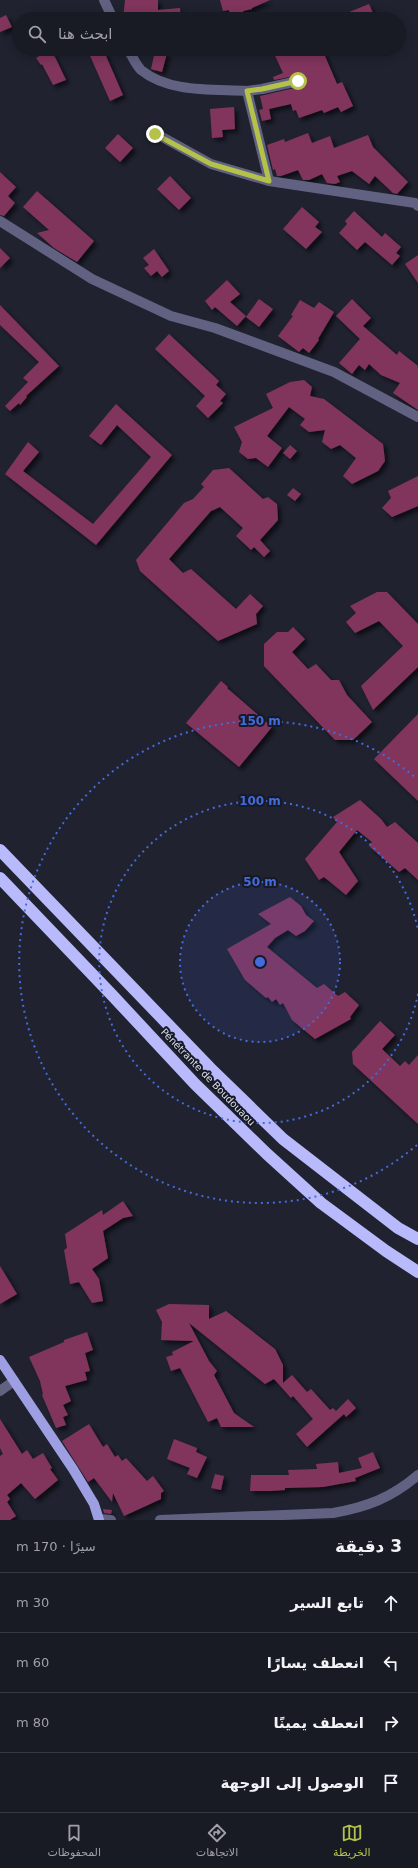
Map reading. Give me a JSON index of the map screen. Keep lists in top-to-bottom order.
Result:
{
  "streets": {
    "highway": ["Pénétrante de Boudouaou"]
  },
  "page": {
    "search": "ابحث هنا",
    "heading": ["3 دقيقة", "سيرًا · 170 m"],
    "list": [
      ["تابع السير", "30 m"],
      ["انعطف يسارًا", "60 m"],
      ["انعطف يمينًا", "80 m"],
      "الوصول إلى الوجهة"
    ],
    "nav": ["الخريطة", "الاتجاهات", "المحفوظات"]
  },
  "rings": ["150 m", "100 m", "50 m"]
}
